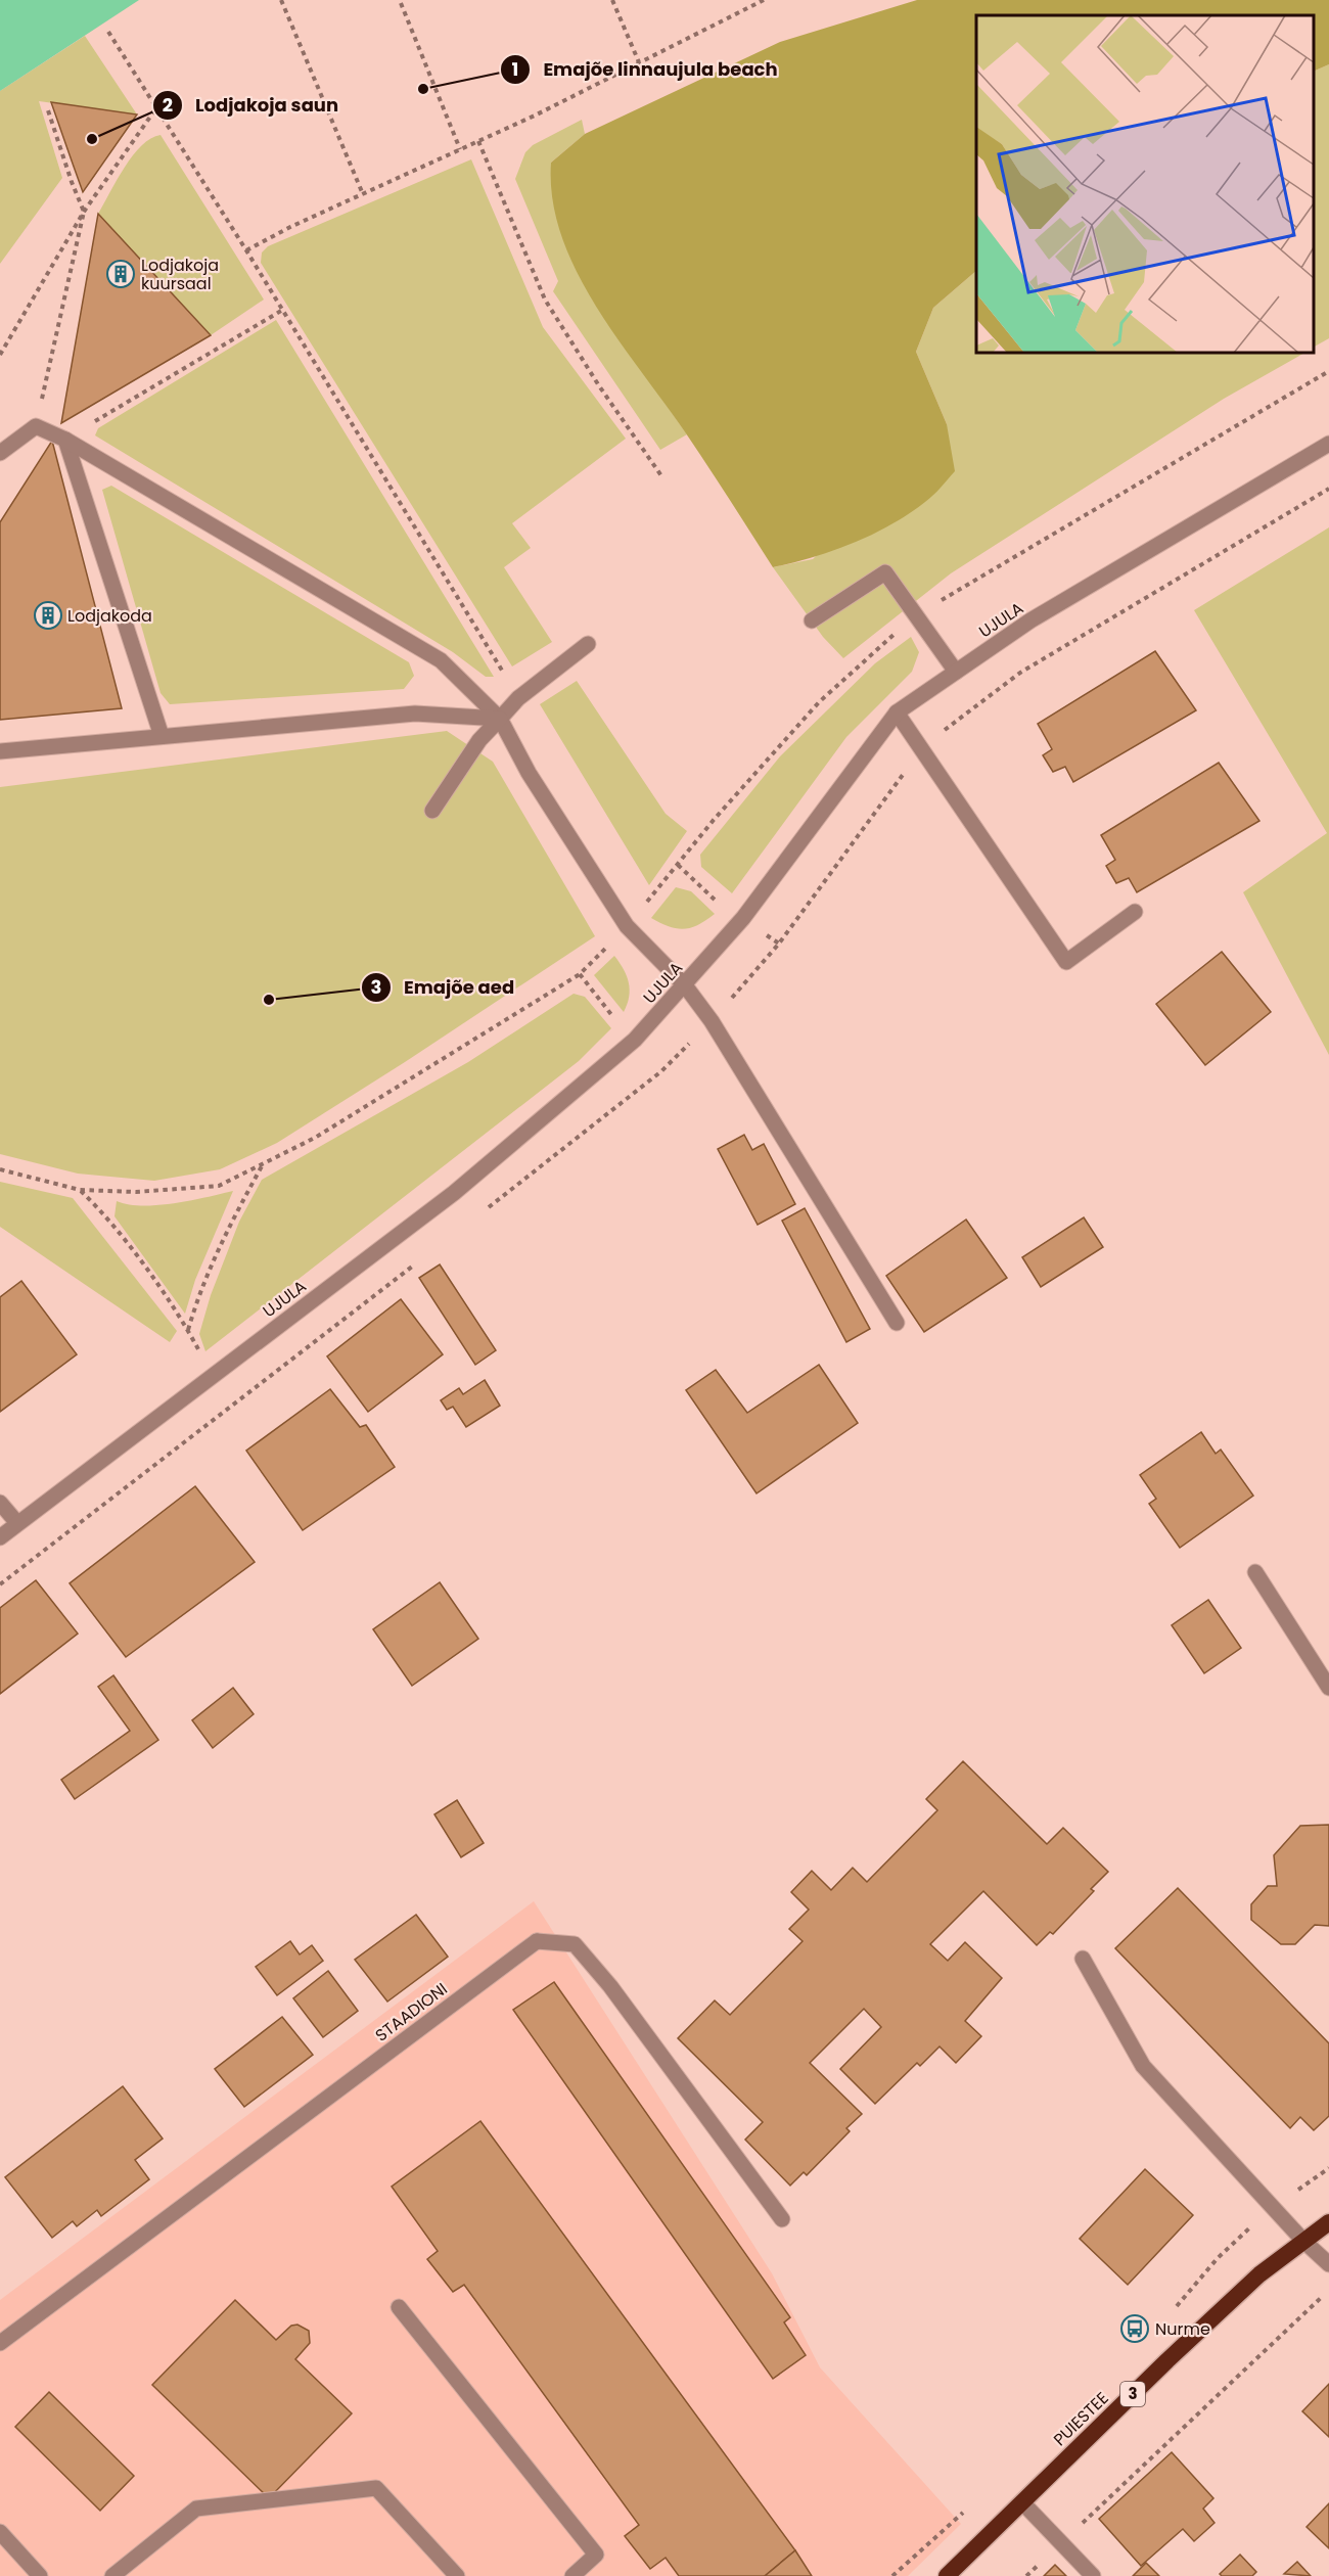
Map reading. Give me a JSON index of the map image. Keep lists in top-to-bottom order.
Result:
{
  "streets": {
    "highway": ["3", "PUIESTEE"],
    "street": ["UJULA", "STAADIONI"]
  },
  "places": {
    "other": ["Emajõe linnaujula beach", "Lodjakoja saun", "Emajõe aed"],
    "building": ["Lodjakoja kuursaal", "Lodjakoda"],
    "bus stop": ["Nurme"]
  }
}
